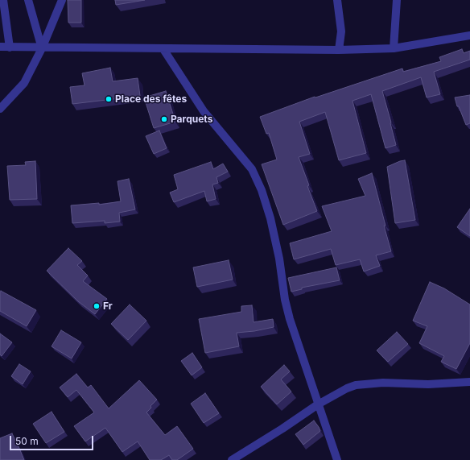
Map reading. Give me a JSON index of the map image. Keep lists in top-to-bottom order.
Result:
{
  "places": ["Place des fêtes", "Parquets", "Fr"],
  "scale_bar": "50 m"
}
